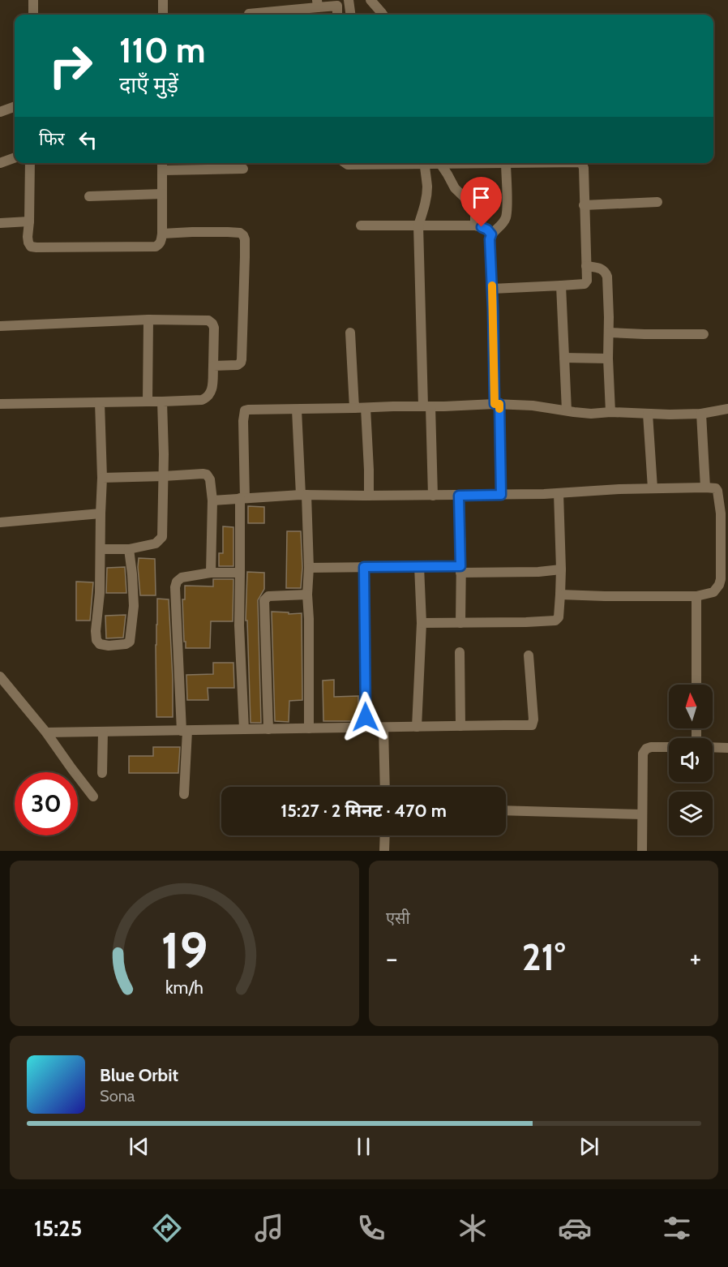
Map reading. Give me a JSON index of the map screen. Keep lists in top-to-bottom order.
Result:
{
  "north": "top",
  "page": {
    "turn": ["110 m", "दाएँ मुड़ें"],
    "then": "फिर",
    "limit": "30",
    "trip": "15:27 · 2 मिनट · 470 m",
    "tile": "एसी",
    "heat": ["−", "21°", "+"],
    "song": ["Blue Orbit", "Sona"],
    "tabs": "15:25",
    "gauge": ["19", "km/h"]
  }
}
